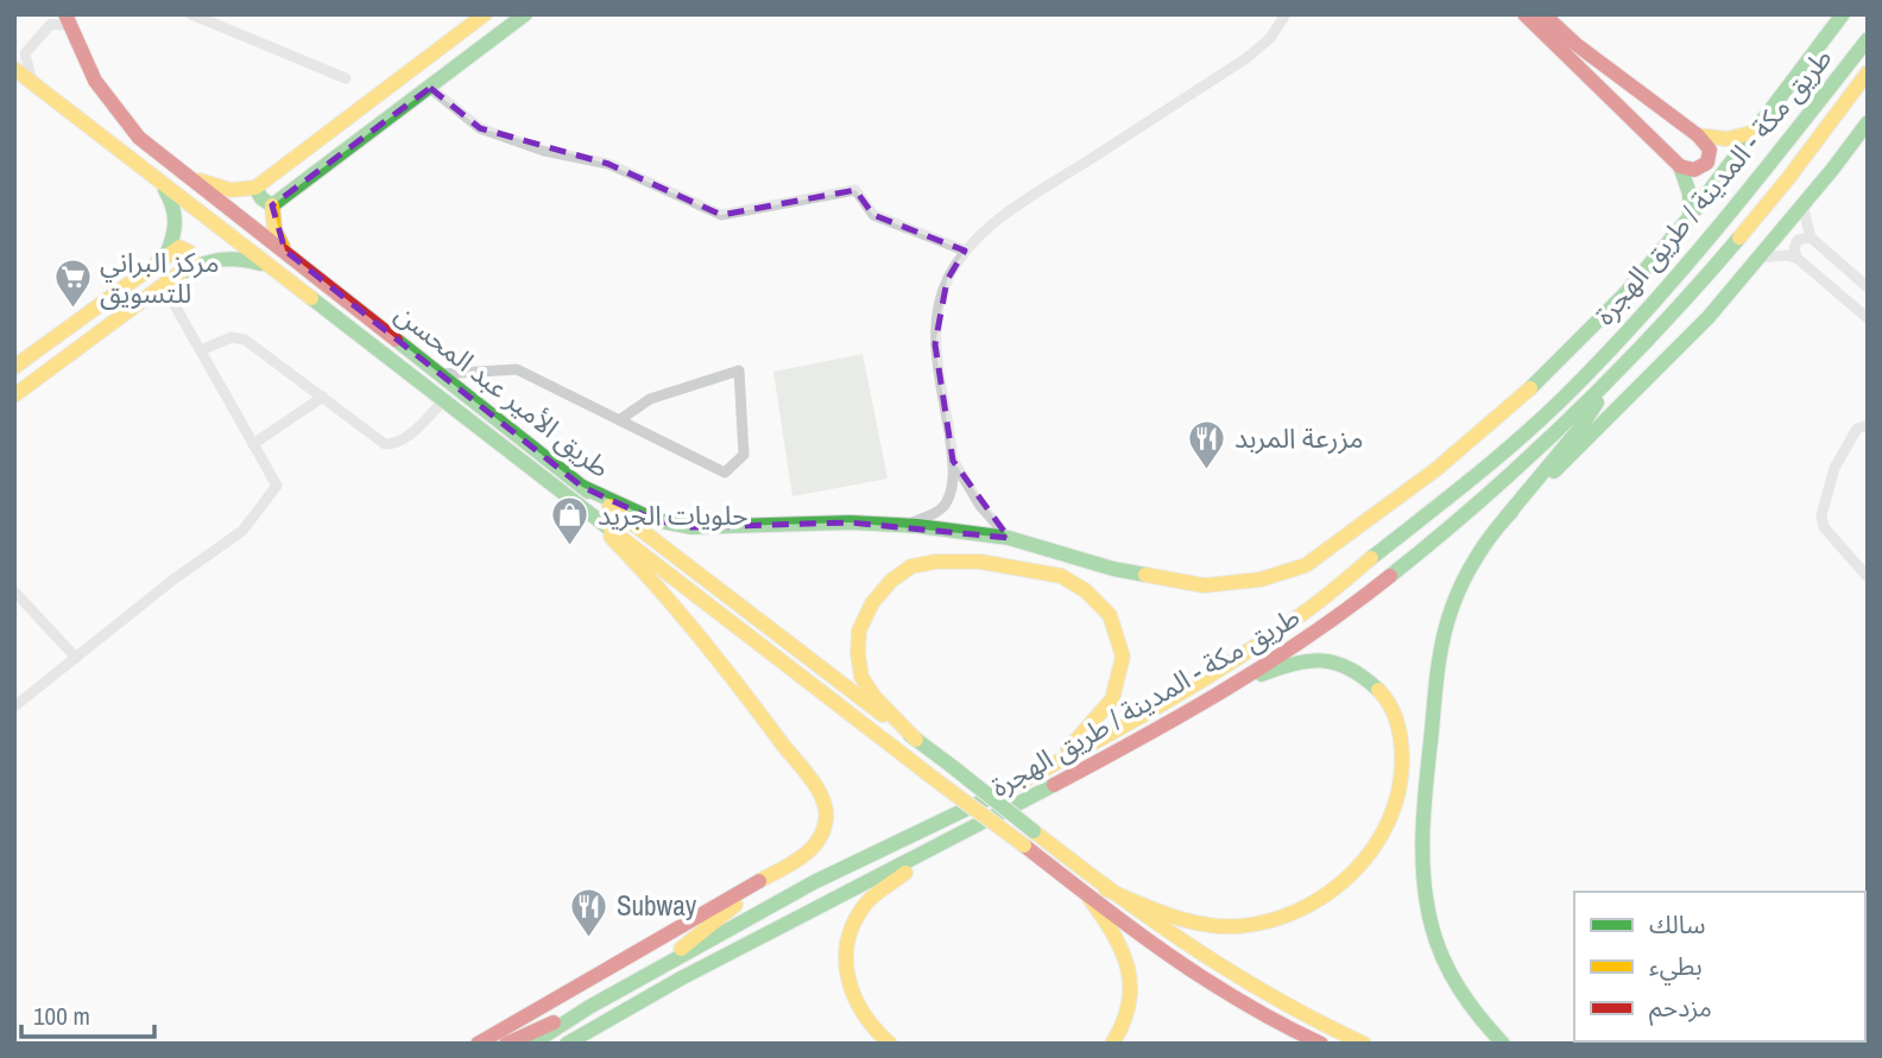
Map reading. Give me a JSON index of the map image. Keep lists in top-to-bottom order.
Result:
{
  "streets": {
    "main road": ["طريق مكة - المدينة / طريق الهجرة", "طريق الأمير عبد المحسن"]
  },
  "places": {
    "supermarket": ["مركز البراني للتسويق"],
    "restaurant": ["مزرعة المربد", "Subway"],
    "shop": ["حلويات الجريد"]
  },
  "legend": ["سالك", "بطيء", "مزدحم"],
  "scale_bar": "100 m"
}
